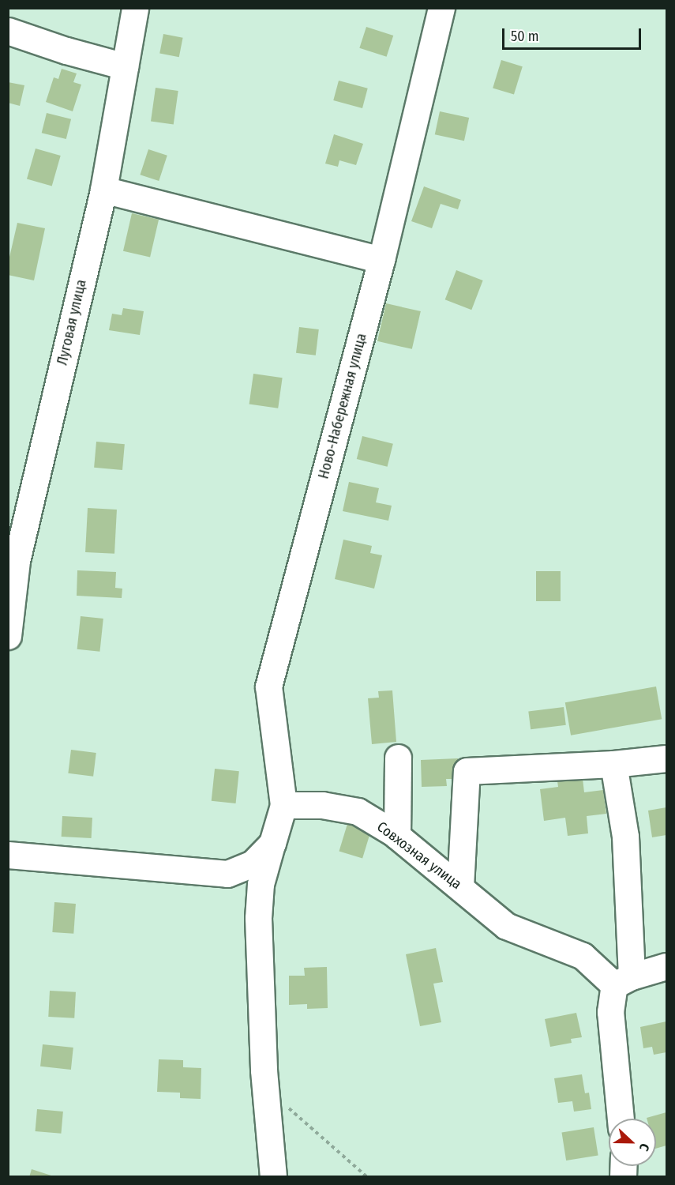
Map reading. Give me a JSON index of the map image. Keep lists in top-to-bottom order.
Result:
{
  "streets": {
    "street": ["Луговая улица", "Ново-Набережная улица", "Совхозная улица"]
  },
  "crossings": [
    ["Ново-Набережная улица", "Совхозная улица"]
  ],
  "scale_bar": "50 m",
  "north": "right"
}
